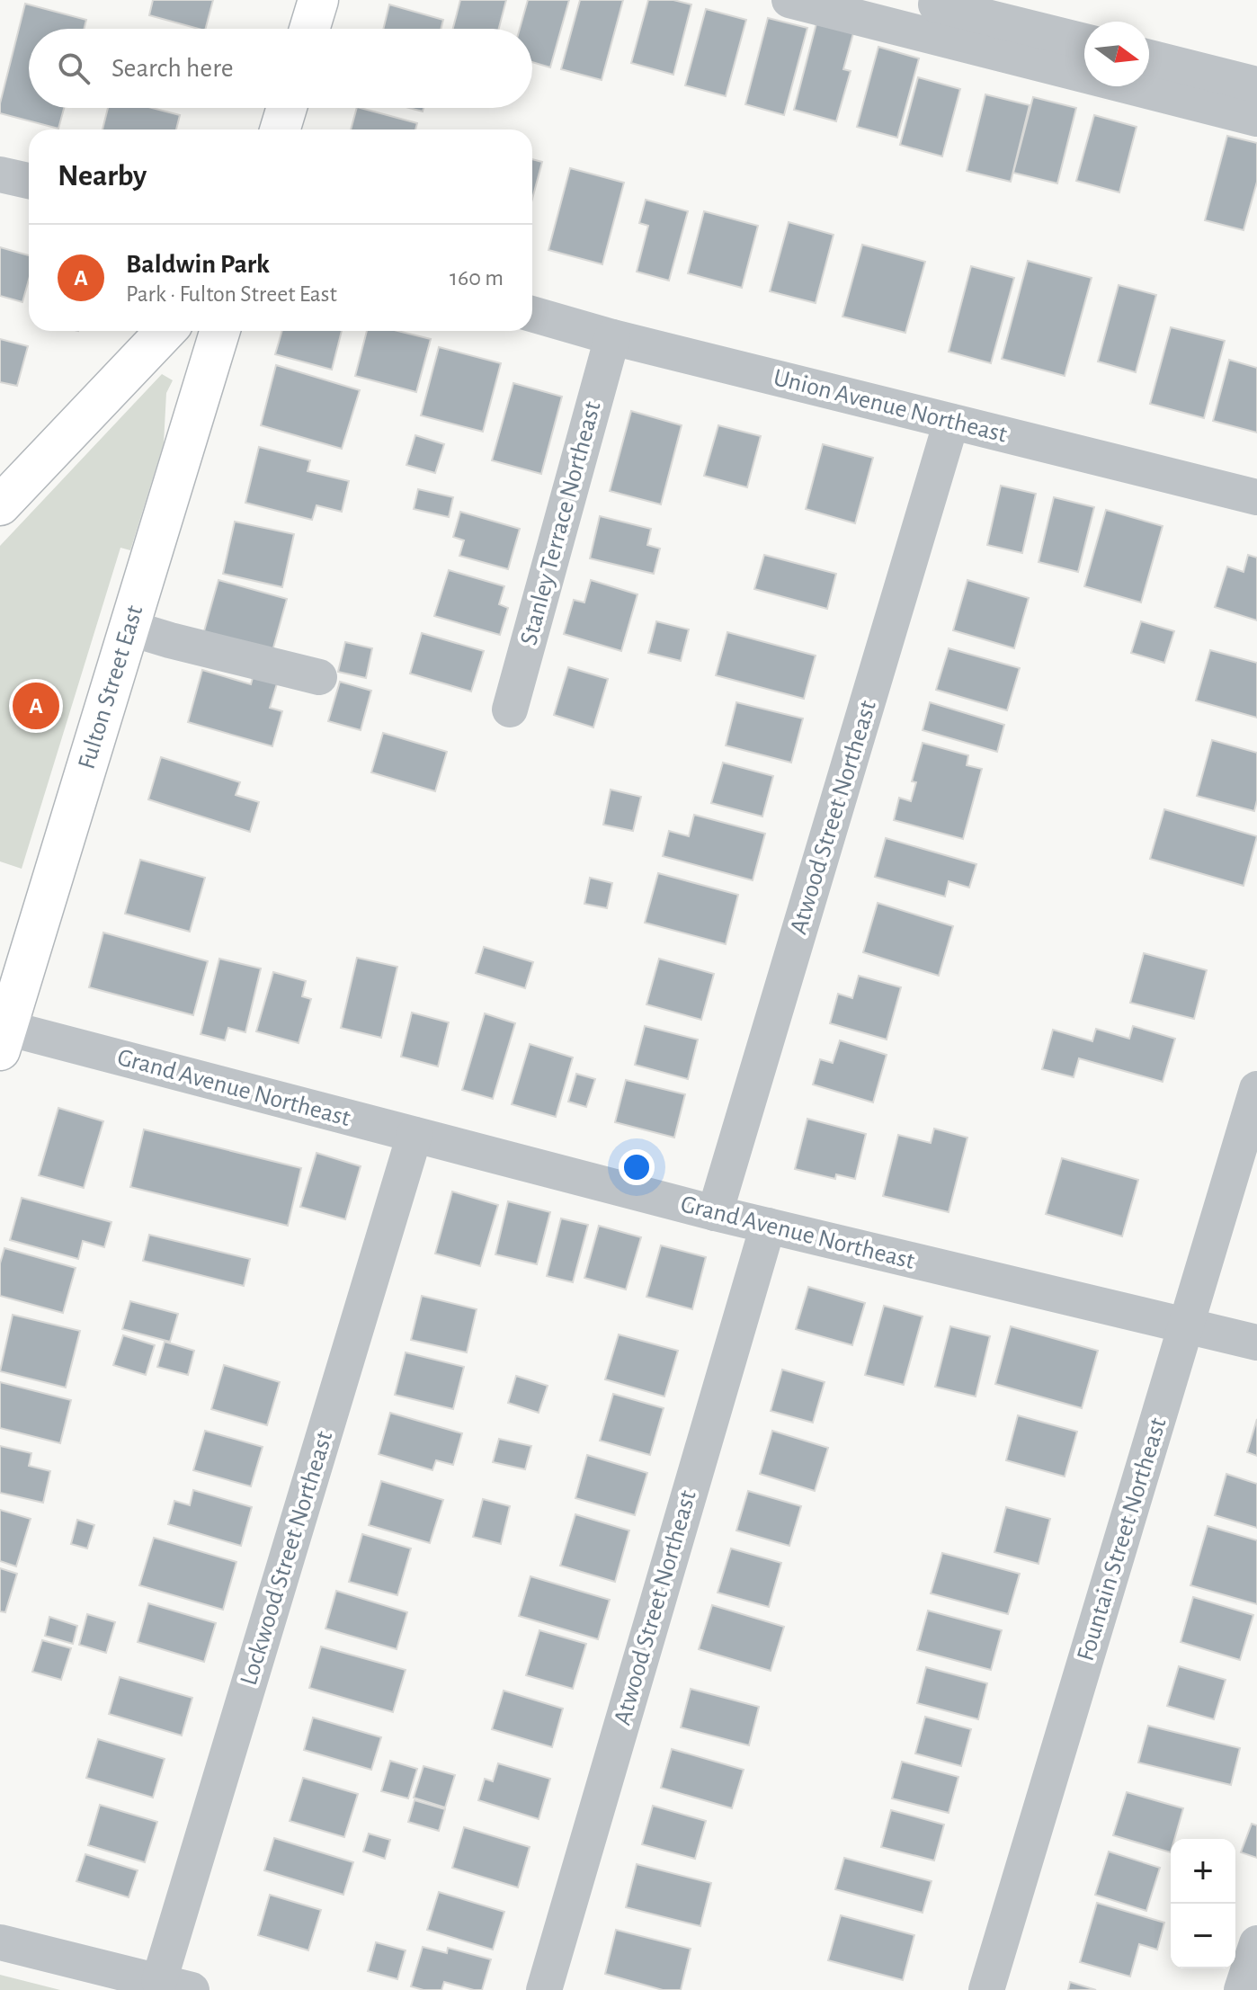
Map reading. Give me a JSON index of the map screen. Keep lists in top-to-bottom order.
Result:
{
  "streets": {
    "main road": ["Fulton Street East"],
    "street": [
      "Union Avenue Northeast",
      "Stanley Terrace Northeast",
      "Atwood Street Northeast",
      "Grand Avenue Northeast",
      "Fountain Street Northeast",
      "Lockwood Street Northeast"
    ]
  },
  "crossings": [
    ["Union Avenue Northeast", "Stanley Terrace Northeast"],
    ["Union Avenue Northeast", "Atwood Street Northeast"],
    ["Fulton Street East", "Grand Avenue Northeast"],
    ["Atwood Street Northeast", "Grand Avenue Northeast"],
    ["Grand Avenue Northeast", "Fountain Street Northeast"],
    ["Grand Avenue Northeast", "Lockwood Street Northeast"]
  ],
  "north": "right",
  "page": {
    "search": "Search here",
    "heading": "Nearby",
    "list": [
      {
        "mark": "A",
        "name": "Baldwin Park",
        "note": "Park · Fulton Street East",
        "value": "160 m"
      }
    ],
    "pins": "A",
    "map_buttons": ["+", "−"]
  }
}
